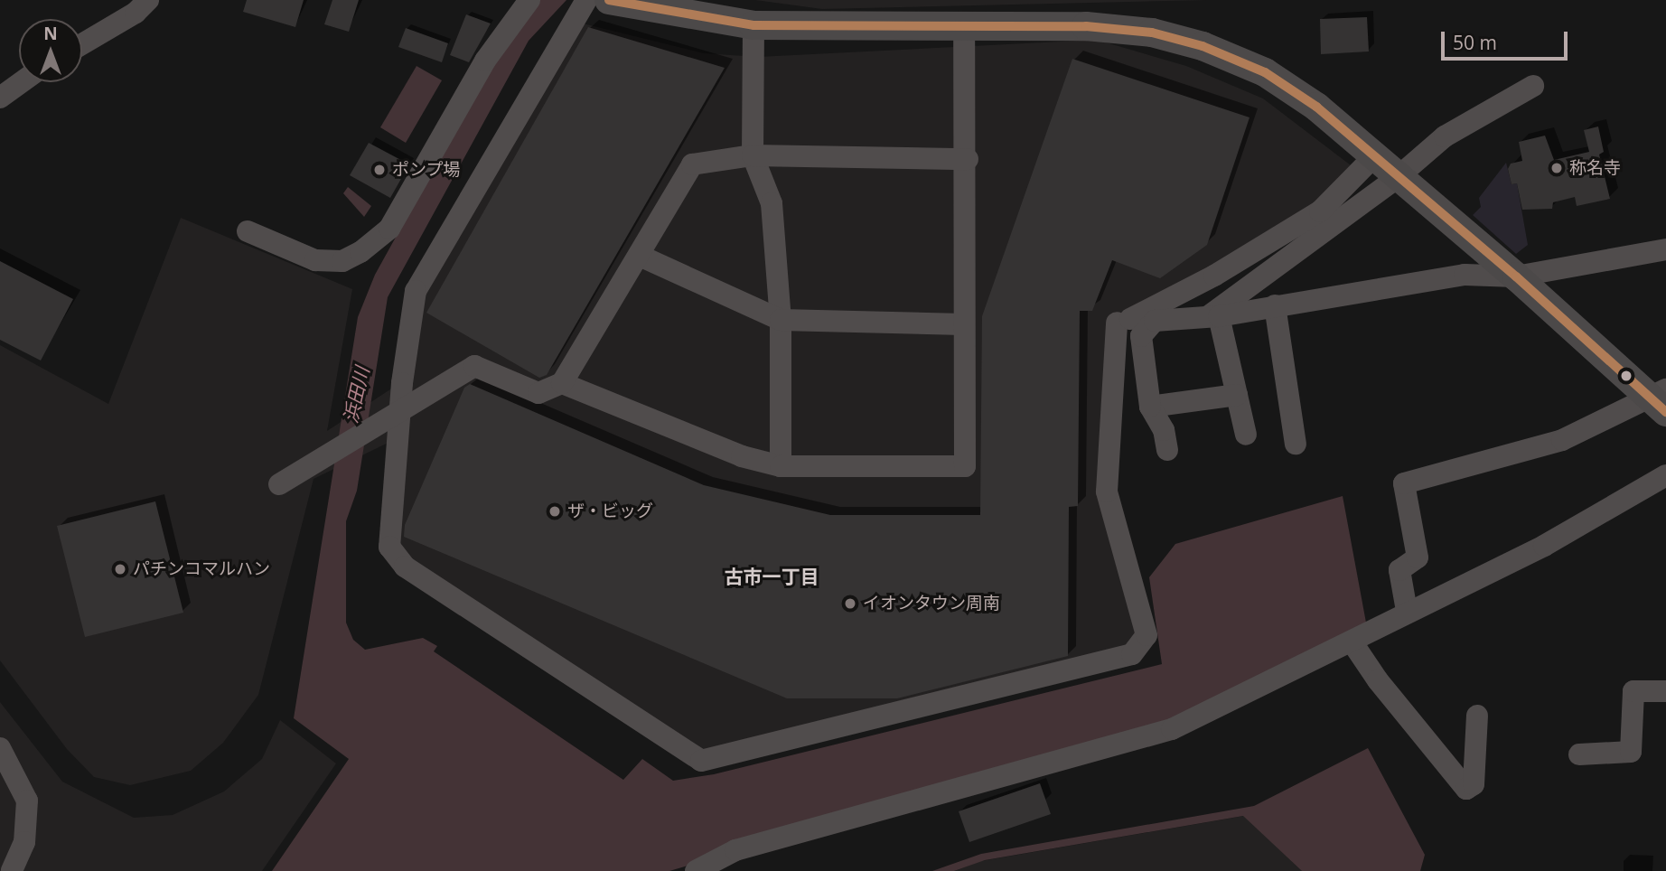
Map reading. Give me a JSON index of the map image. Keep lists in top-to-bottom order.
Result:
{
  "districts": ["古市一丁目"],
  "water": ["浜田川"],
  "places": [
    "称名寺",
    "ポンプ場",
    "ザ・ビッグ",
    "パチンコマルハン",
    "イオンタウン周南"
  ],
  "scale_bar": "50 m",
  "north": "top"
}
